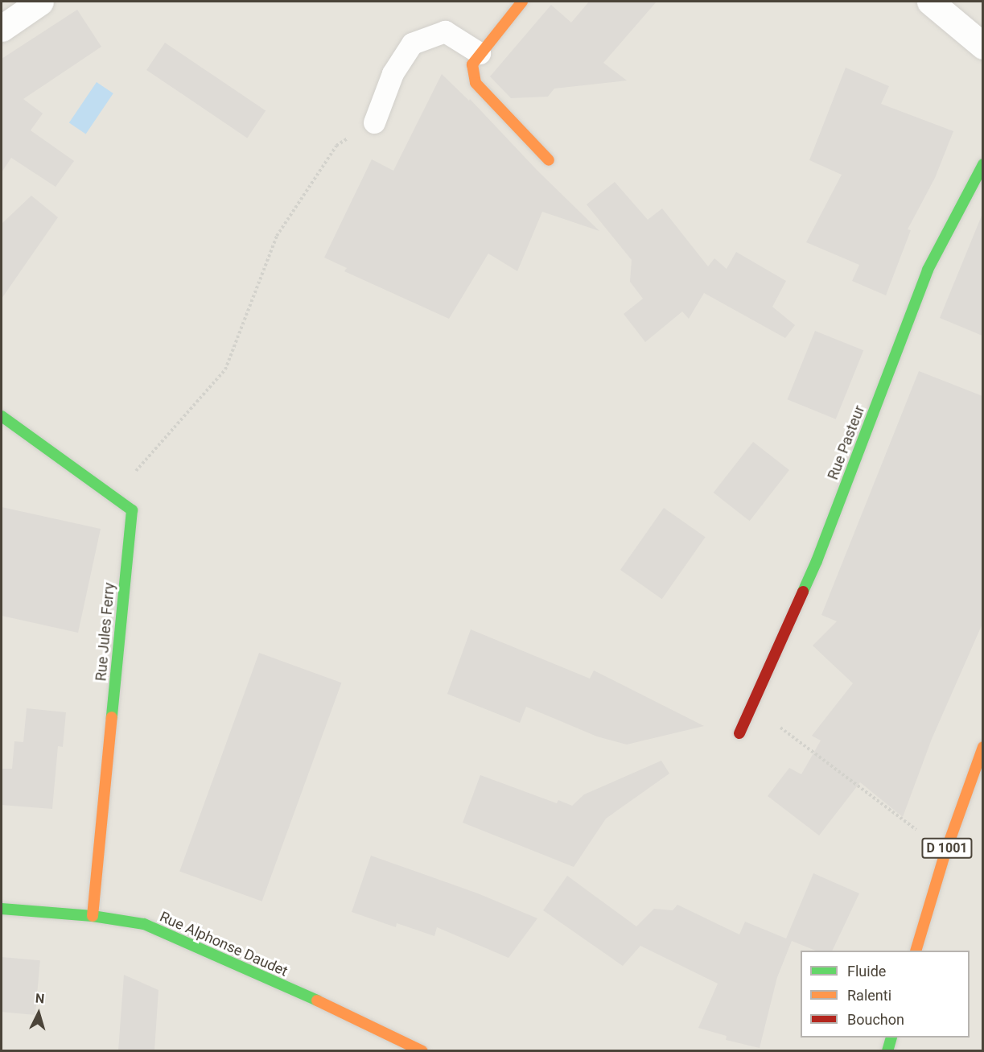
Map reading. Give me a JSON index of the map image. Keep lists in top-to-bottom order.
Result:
{
  "streets": {
    "street": [
      "Rue Pasteur",
      "Rue Jules Ferry",
      "D 1001",
      "Rue Alphonse Daudet"
    ]
  },
  "crossings": [
    ["Rue Jules Ferry", "Rue Alphonse Daudet"]
  ],
  "legend": ["Fluide", "Ralenti", "Bouchon"],
  "north": "top"
}
